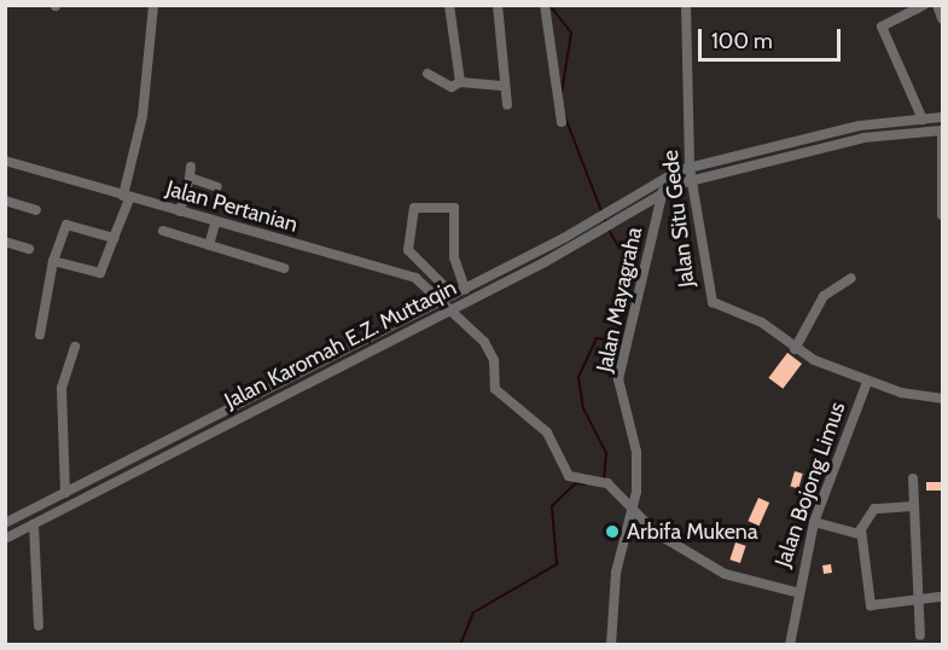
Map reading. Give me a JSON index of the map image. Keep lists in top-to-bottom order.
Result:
{
  "streets": {
    "street": [
      "Jalan Pertanian",
      "Jalan Situ Gede",
      "Jalan Mayagraha",
      "Jalan Karomah E.Z. Muttaqin",
      "Jalan Bojong Limus"
    ]
  },
  "crossings": [
    ["Jalan Pertanian", "Jalan Mayagraha"],
    ["Jalan Pertanian", "Jalan Karomah E.Z. Muttaqin"],
    ["Jalan Situ Gede", "Jalan Karomah E.Z. Muttaqin"],
    ["Jalan Situ Gede", "Jalan Bojong Limus"],
    ["Jalan Mayagraha", "Jalan Karomah E.Z. Muttaqin"]
  ],
  "places": ["Arbifa Mukena"],
  "scale_bar": "100 m"
}
